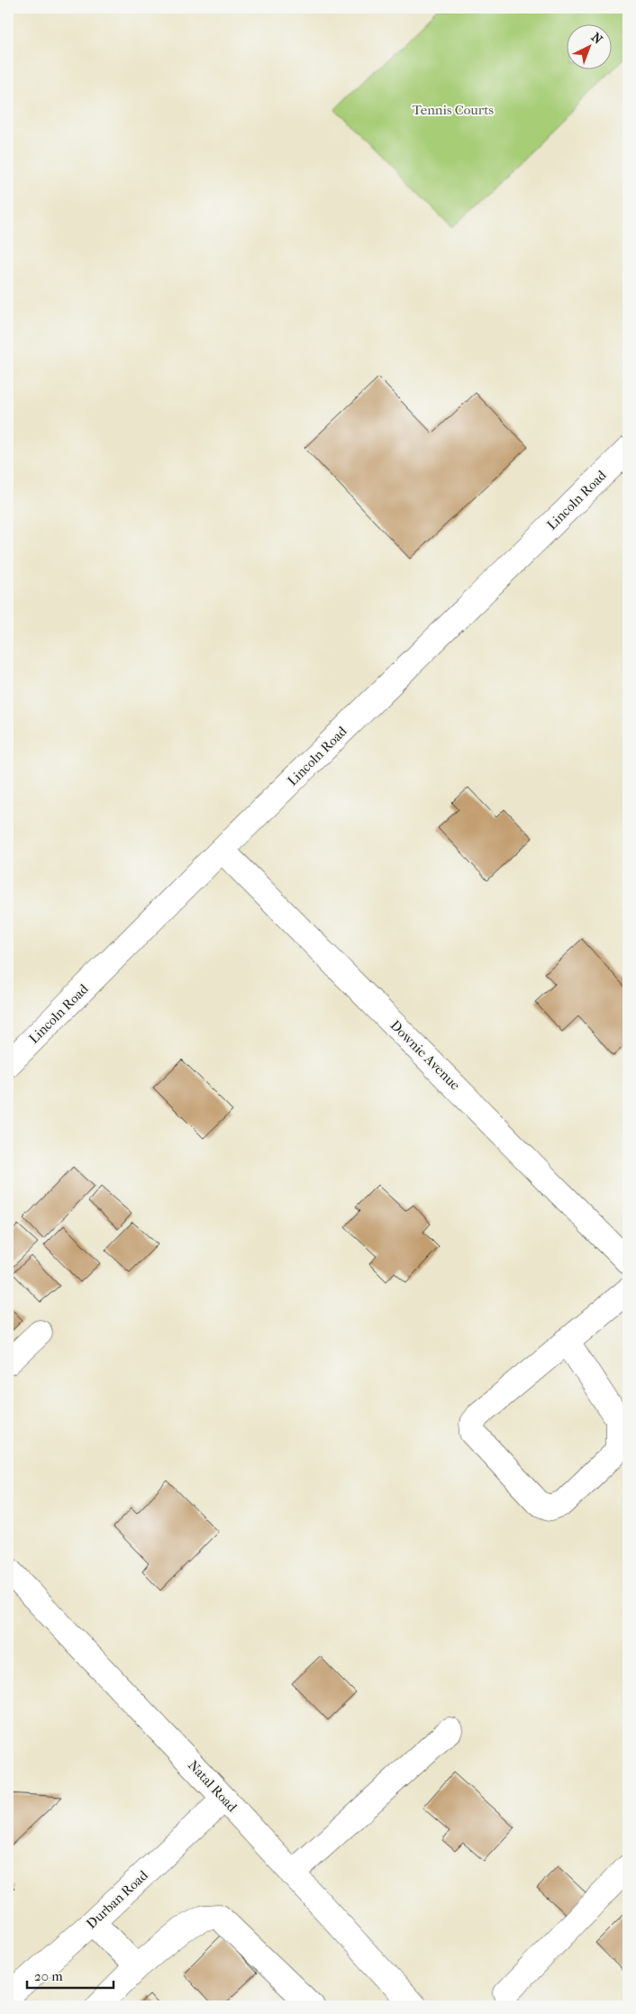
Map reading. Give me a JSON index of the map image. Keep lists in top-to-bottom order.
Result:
{
  "streets": {
    "street": [
      "Lincoln Road",
      "Downie Avenue",
      "Natal Road",
      "Durban Road"
    ]
  },
  "crossings": [
    ["Lincoln Road", "Downie Avenue"],
    ["Natal Road", "Durban Road"]
  ],
  "parks": ["Tennis Courts"],
  "scale_bar": "20 m",
  "north": "top right"
}
